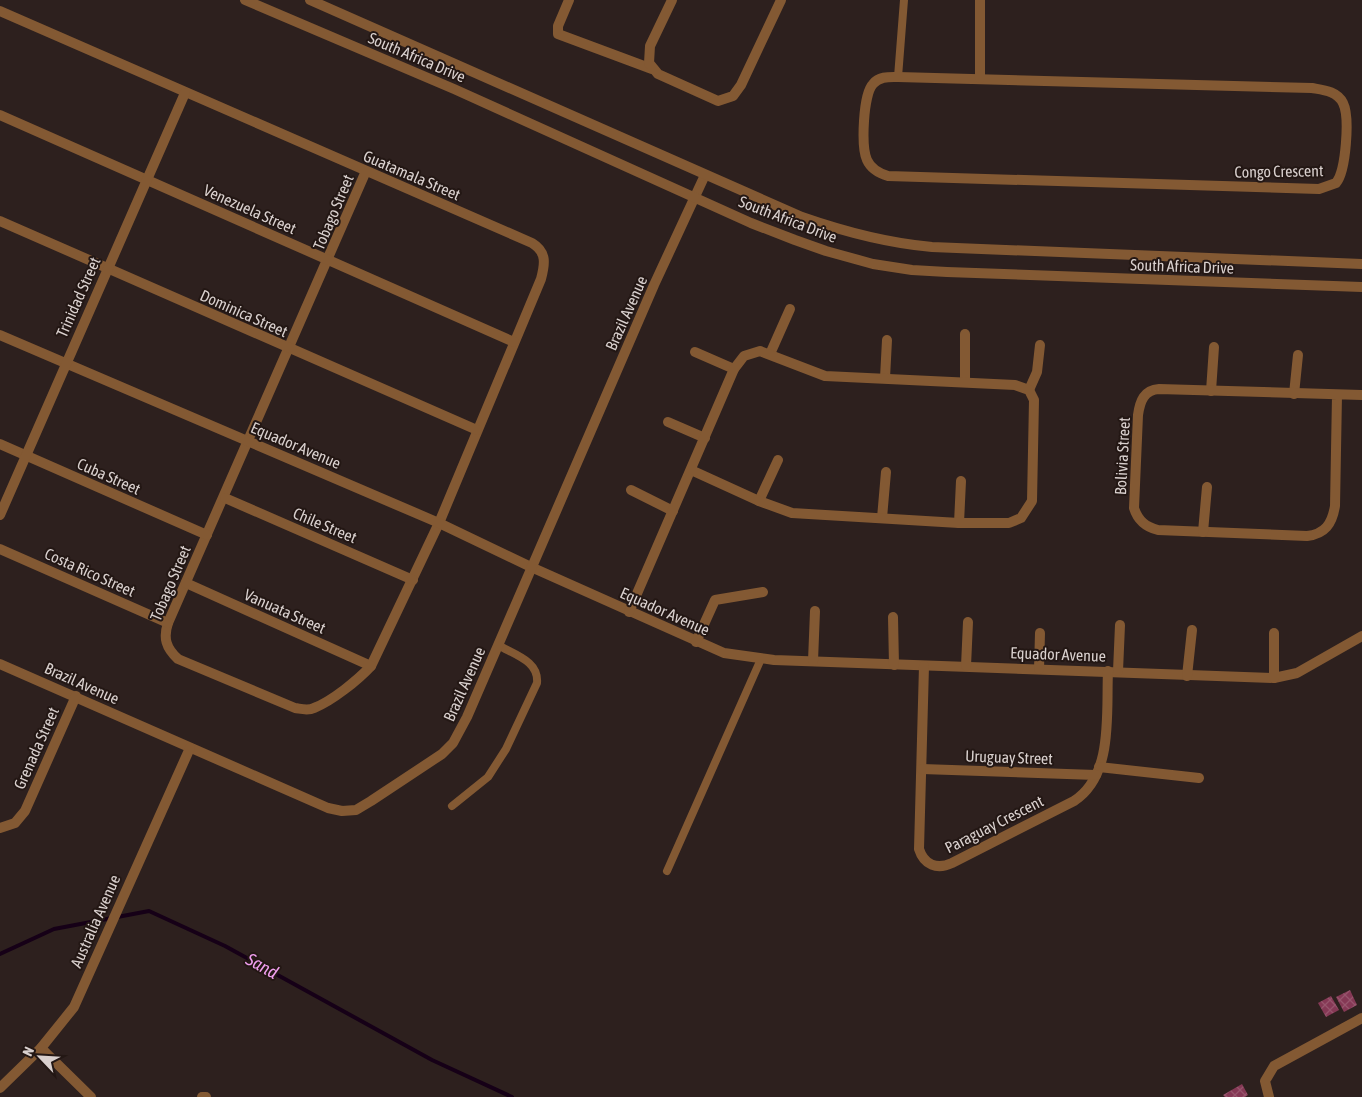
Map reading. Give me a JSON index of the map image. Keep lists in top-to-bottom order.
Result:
{
  "streets": {
    "street": [
      "South Africa Drive",
      "Congo Crescent",
      "Guatamala Street",
      "Venezuela Street",
      "Tobago Street",
      "Trinidad Street",
      "Dominica Street",
      "Brazil Avenue",
      "Equador Avenue",
      "Bolivia Street",
      "Cuba Street",
      "Chile Street",
      "Costa Rico Street",
      "Vanuata Street",
      "Grenada Street",
      "Uruguay Street",
      "Paraguay Crescent",
      "Australia Avenue"
    ]
  },
  "crossings": [
    ["South Africa Drive", "Brazil Avenue"],
    ["Guatamala Street", "Venezuela Street"],
    ["Guatamala Street", "Tobago Street"],
    ["Guatamala Street", "Trinidad Street"],
    ["Guatamala Street", "Dominica Street"],
    ["Guatamala Street", "Equador Avenue"],
    ["Venezuela Street", "Tobago Street"],
    ["Venezuela Street", "Trinidad Street"],
    ["Tobago Street", "Dominica Street"],
    ["Tobago Street", "Equador Avenue"],
    ["Tobago Street", "Cuba Street"],
    ["Tobago Street", "Chile Street"],
    ["Tobago Street", "Costa Rico Street"],
    ["Tobago Street", "Vanuata Street"],
    ["Trinidad Street", "Dominica Street"],
    ["Trinidad Street", "Equador Avenue"],
    ["Trinidad Street", "Cuba Street"],
    ["Brazil Avenue", "Equador Avenue"],
    ["Brazil Avenue", "Grenada Street"],
    ["Brazil Avenue", "Australia Avenue"],
    ["Equador Avenue", "Paraguay Crescent"],
    ["Uruguay Street", "Paraguay Crescent"]
  ],
  "water": ["Sand"],
  "north": "top left"
}
